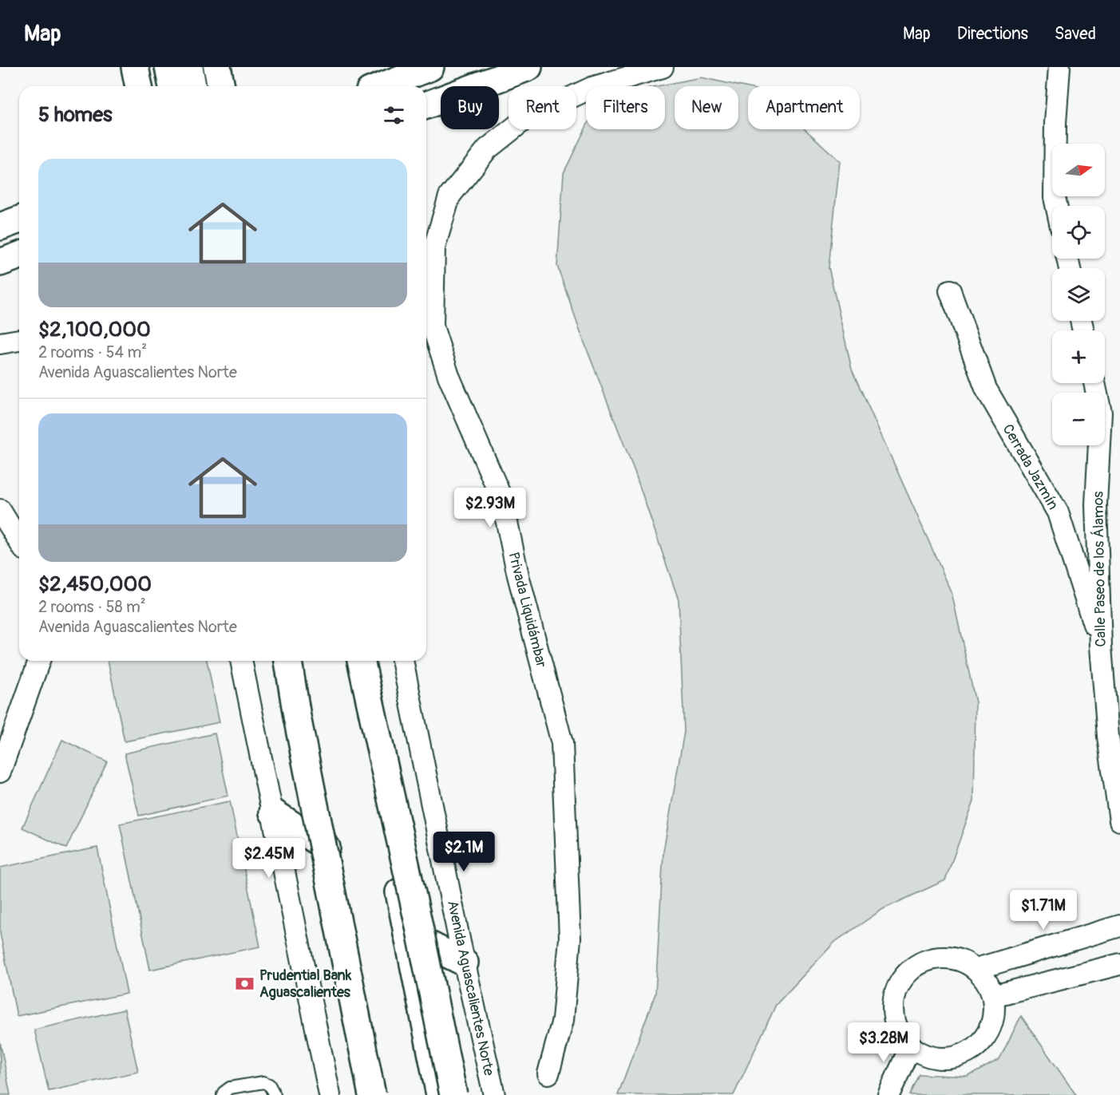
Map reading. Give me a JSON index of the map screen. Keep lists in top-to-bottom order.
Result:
{
  "streets": {
    "street": [
      "Cerrada Jazmín",
      "Calle Paseo de los Álamos",
      "Privada Liquidámbar",
      "Avenida Aguascalientes Norte"
    ]
  },
  "crossings": [
    ["Cerrada Jazmín", "Calle Paseo de los Álamos"]
  ],
  "places": {
    "bank": ["Prudential Bank Aguascalientes"]
  },
  "north": "right",
  "page": {
    "header": "Map",
    "nav": ["Map", "Directions", "Saved"],
    "chip": [
      "Buy",
      "Rent",
      "Filters",
      "New",
      "Apartment"
    ],
    "heading": "5 homes",
    "map_buttons": ["+", "−"],
    "list": [
      {
        "name": "$2,100,000",
        "note": "2 rooms · 54 m² · Avenida Aguascalientes Norte"
      },
      {
        "name": "$2,450,000",
        "note": "2 rooms · 58 m² · Avenida Aguascalientes Norte"
      }
    ],
    "price": [
      "$2.93M",
      "$2.1M",
      "$2.45M",
      "$1.71M",
      "$3.28M"
    ]
  }
}
